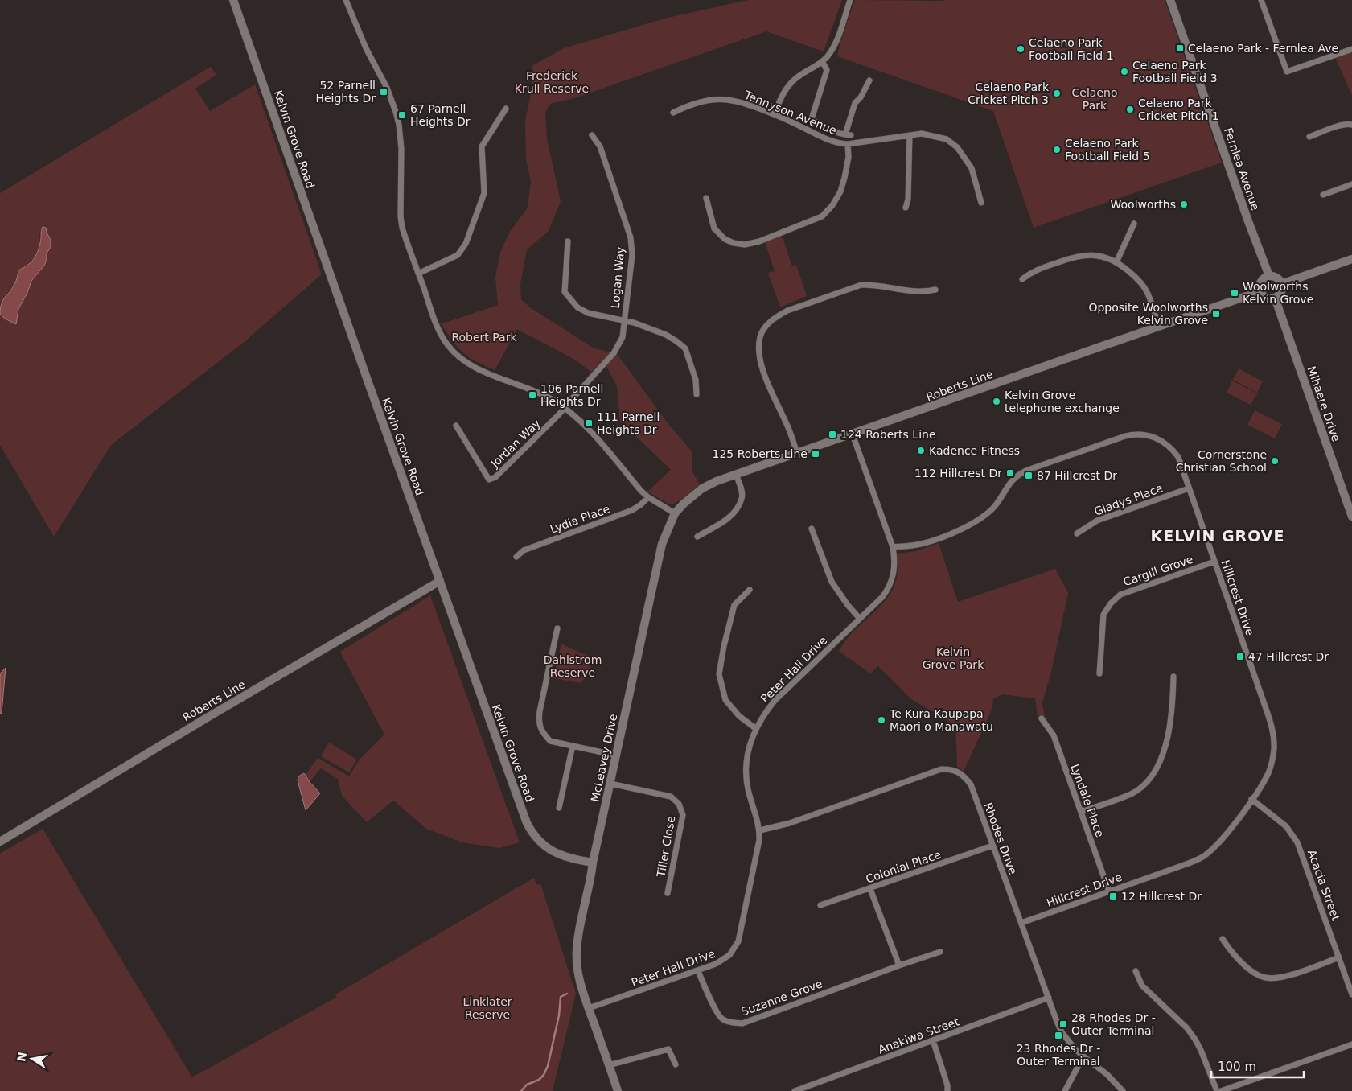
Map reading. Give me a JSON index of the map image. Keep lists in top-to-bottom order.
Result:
{
  "streets": {
    "street": [
      "Tennyson Avenue",
      "Kelvin Grove Road",
      "Fernlea Avenue",
      "Logan Way",
      "Roberts Line",
      "Mihaere Drive",
      "Jordan Way",
      "Gladys Place",
      "Lydia Place",
      "Cargill Grove",
      "Hillcrest Drive",
      "Peter Hall Drive",
      "McLeavey Drive",
      "Lyndale Place",
      "Rhodes Drive",
      "Tiller Close",
      "Colonial Place",
      "Acacia Street",
      "Suzanne Grove",
      "Anakiwa Street"
    ]
  },
  "crossings": [
    ["Kelvin Grove Road", "Roberts Line"],
    ["Kelvin Grove Road", "McLeavey Drive"],
    ["Fernlea Avenue", "Roberts Line"],
    ["Fernlea Avenue", "Mihaere Drive"],
    ["Logan Way", "Jordan Way"],
    ["Roberts Line", "Mihaere Drive"],
    ["Roberts Line", "Peter Hall Drive"],
    ["Roberts Line", "McLeavey Drive"],
    ["Gladys Place", "Hillcrest Drive"],
    ["Cargill Grove", "Hillcrest Drive"],
    ["Hillcrest Drive", "Peter Hall Drive"],
    ["Hillcrest Drive", "Lyndale Place"],
    ["Hillcrest Drive", "Rhodes Drive"],
    ["Hillcrest Drive", "Acacia Street"],
    ["Peter Hall Drive", "McLeavey Drive"],
    ["Peter Hall Drive", "Rhodes Drive"],
    ["Peter Hall Drive", "Suzanne Grove"],
    ["McLeavey Drive", "Tiller Close"],
    ["Rhodes Drive", "Colonial Place"],
    ["Rhodes Drive", "Anakiwa Street"]
  ],
  "districts": ["KELVIN GROVE"],
  "parks": [
    "Frederick Krull Reserve",
    "Celaeno Park",
    "Robert Park",
    "Kelvin Grove Park",
    "Dahlstrom Reserve",
    "Linklater Reserve"
  ],
  "places": {
    "transit": [
      "Celaeno Park - Fernlea Ave",
      "52 Parnell Heights Dr",
      "67 Parnell Heights Dr",
      "Woolworths Kelvin Grove",
      "Opposite Woolworths Kelvin Grove",
      "106 Parnell Heights Dr",
      "111 Parnell Heights Dr",
      "124 Roberts Line",
      "125 Roberts Line",
      "112 Hillcrest Dr",
      "87 Hillcrest Dr",
      "47 Hillcrest Dr",
      "12 Hillcrest Dr",
      "28 Rhodes Dr - Outer Terminal",
      "23 Rhodes Dr - Outer Terminal"
    ],
    "other": [
      "Celaeno Park Football Field 1",
      "Celaeno Park Football Field 3",
      "Celaeno Park Cricket Pitch 3",
      "Celaeno Park Cricket Pitch 1",
      "Celaeno Park Football Field 5",
      "Woolworths",
      "Kelvin Grove telephone exchange",
      "Kadence Fitness",
      "Cornerstone Christian School",
      "Te Kura Kaupapa Maori o Manawatu"
    ]
  },
  "scale_bar": "100 m",
  "north": "left"
}
